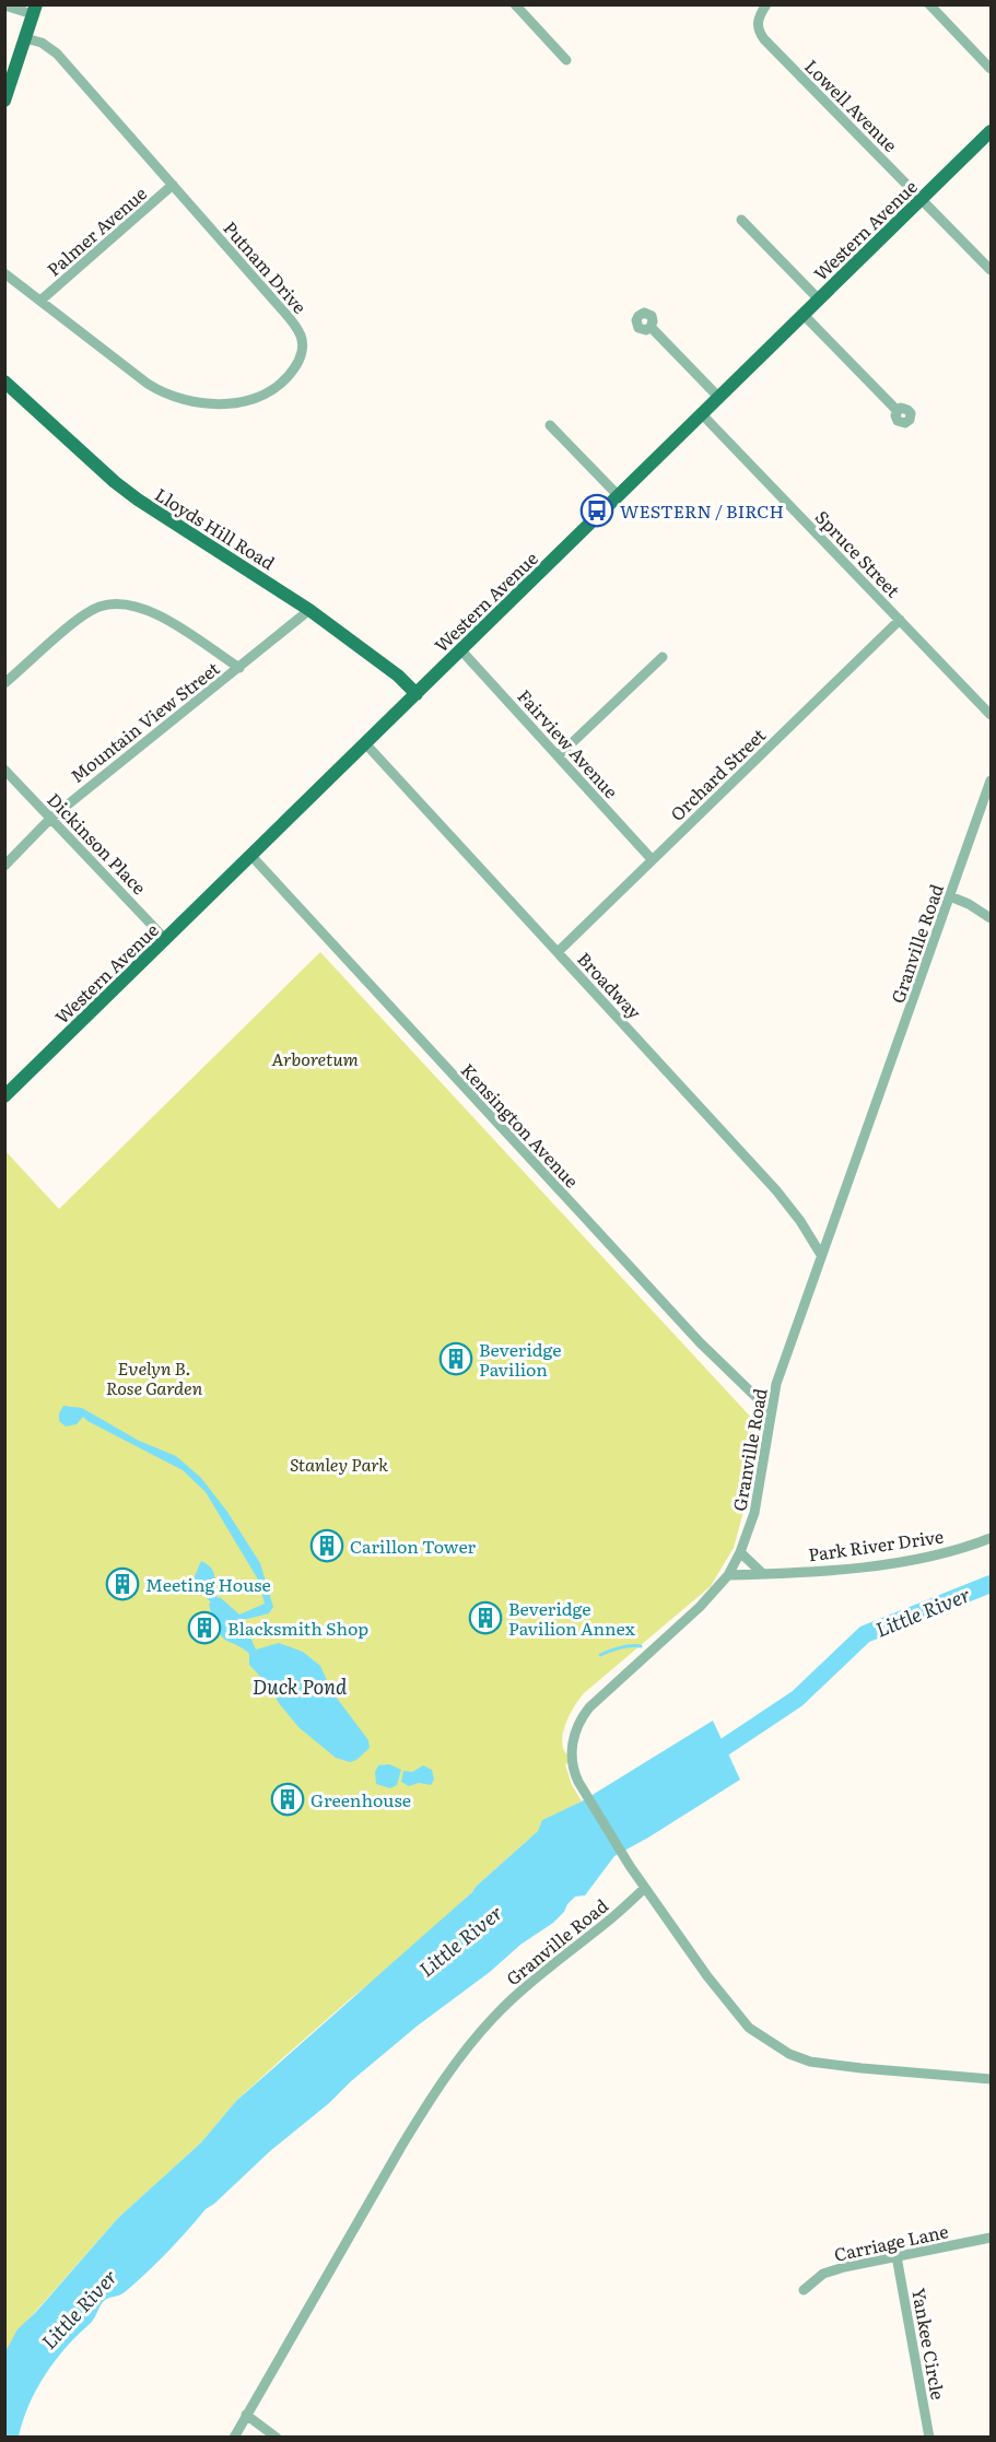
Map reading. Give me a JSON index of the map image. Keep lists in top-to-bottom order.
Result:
{
  "streets": {
    "main road": ["Western Avenue", "Lloyds Hill Road"],
    "street": [
      "Lowell Avenue",
      "Palmer Avenue",
      "Putnam Drive",
      "Spruce Street",
      "Mountain View Street",
      "Fairview Avenue",
      "Orchard Street",
      "Dickinson Place",
      "Granville Road",
      "Broadway",
      "Kensington Avenue",
      "Park River Drive",
      "Carriage Lane",
      "Yankee Circle"
    ]
  },
  "crossings": [
    ["Lowell Avenue", "Western Avenue"],
    ["Western Avenue", "Lloyds Hill Road"],
    ["Western Avenue", "Spruce Street"],
    ["Western Avenue", "Fairview Avenue"],
    ["Western Avenue", "Dickinson Place"],
    ["Western Avenue", "Broadway"],
    ["Western Avenue", "Kensington Avenue"],
    ["Palmer Avenue", "Putnam Drive"],
    ["Lloyds Hill Road", "Mountain View Street"],
    ["Spruce Street", "Orchard Street"],
    ["Mountain View Street", "Dickinson Place"],
    ["Fairview Avenue", "Orchard Street"],
    ["Orchard Street", "Broadway"],
    ["Granville Road", "Broadway"],
    ["Granville Road", "Kensington Avenue"],
    ["Granville Road", "Park River Drive"],
    ["Carriage Lane", "Yankee Circle"]
  ],
  "water": ["Little River", "Duck Pond"],
  "parks": ["Arboretum", "Evelyn B. Rose Garden", "Stanley Park"],
  "places": {
    "bus stop": ["WESTERN / BIRCH"],
    "building": [
      "Beveridge Pavilion",
      "Carillon Tower",
      "Meeting House",
      "Beveridge Pavilion Annex",
      "Blacksmith Shop",
      "Greenhouse"
    ]
  }
}
